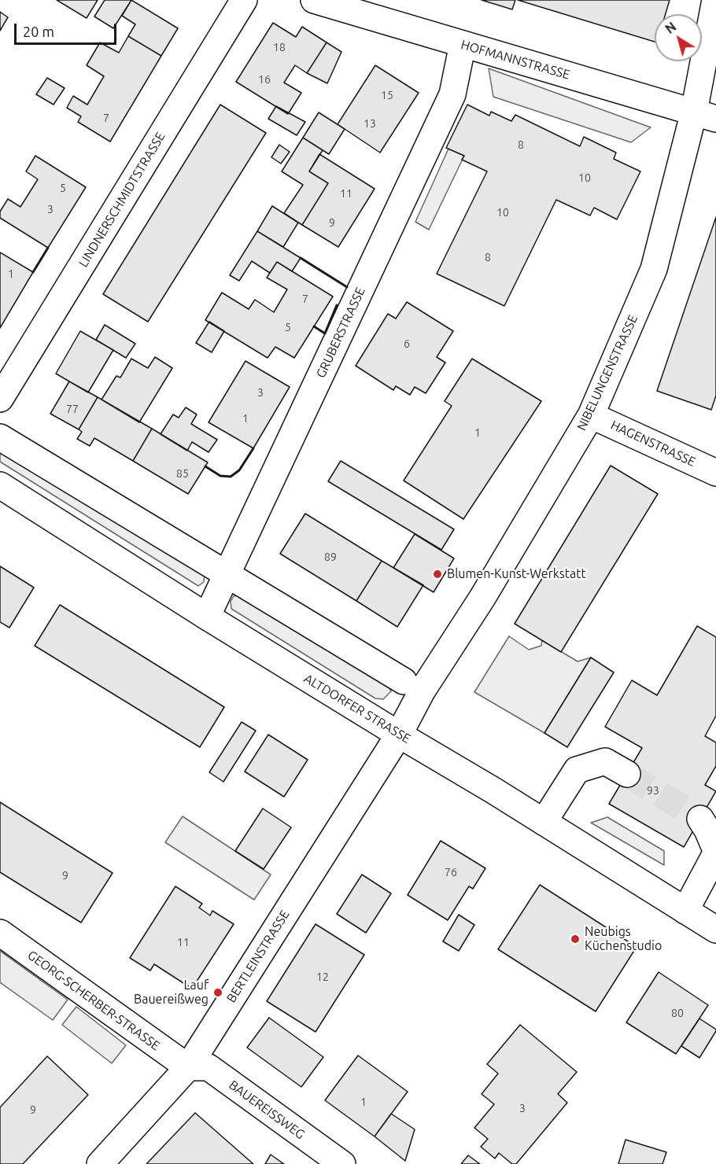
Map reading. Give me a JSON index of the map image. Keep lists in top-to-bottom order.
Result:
{
  "streets": {
    "street": [
      "HOFMANNSTRASSE",
      "LINDNERSCHMIDTSTRASSE",
      "GRUBERSTRASSE",
      "NIBELUNGENSTRASSE",
      "HAGENSTRASSE",
      "ALTDORFER STRASSE",
      "BERTLEINSTRASSE",
      "GEORG-SCHERBER-STRASSE",
      "BAUEREISSWEG"
    ]
  },
  "crossings": [
    ["HOFMANNSTRASSE", "GRUBERSTRASSE"],
    ["HOFMANNSTRASSE", "NIBELUNGENSTRASSE"],
    ["GRUBERSTRASSE", "ALTDORFER STRASSE"],
    ["NIBELUNGENSTRASSE", "HAGENSTRASSE"],
    ["NIBELUNGENSTRASSE", "ALTDORFER STRASSE"],
    ["NIBELUNGENSTRASSE", "BERTLEINSTRASSE"],
    ["ALTDORFER STRASSE", "BERTLEINSTRASSE"],
    ["BERTLEINSTRASSE", "GEORG-SCHERBER-STRASSE"],
    ["BERTLEINSTRASSE", "BAUEREISSWEG"],
    ["GEORG-SCHERBER-STRASSE", "BAUEREISSWEG"]
  ],
  "places": ["Blumen-Kunst-Werkstatt", "Neubigs Küchenstudio", "Lauf Bauereißweg"],
  "house_numbers": [
    "18",
    "16",
    "15",
    "7",
    "13",
    "8",
    "10",
    "5",
    "11",
    "3",
    "10",
    "9",
    "8",
    "1",
    "7",
    "5",
    "6",
    "3",
    "77",
    "1",
    "1",
    "85",
    "89",
    "93",
    "76",
    "9",
    "11",
    "12",
    "80",
    "1",
    "3",
    "9"
  ],
  "scale_bar": "20 m",
  "north": "top left"
}
